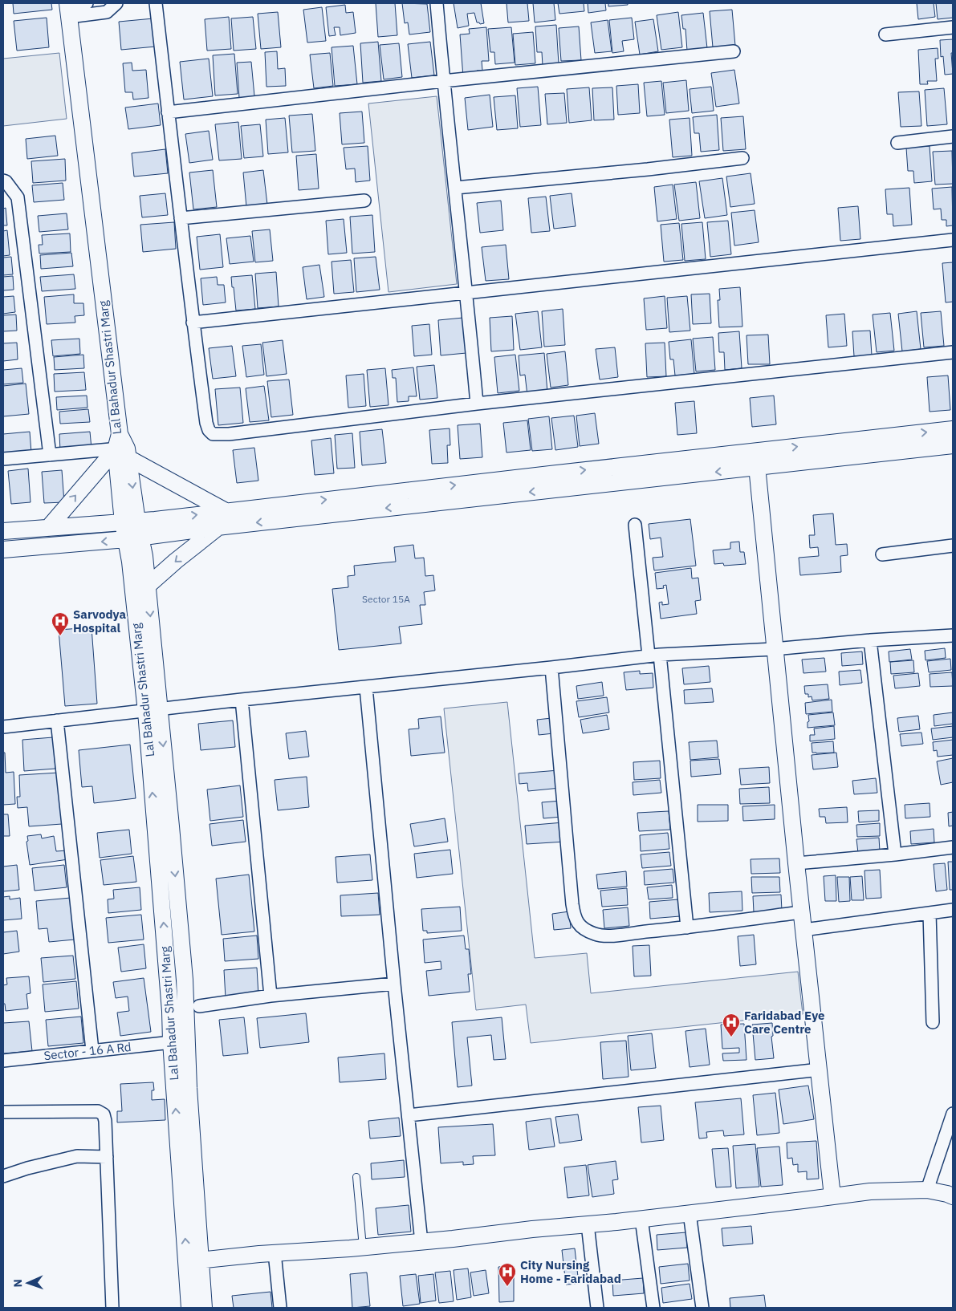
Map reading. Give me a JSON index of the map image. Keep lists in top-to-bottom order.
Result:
{
  "streets": {
    "street": ["Lal Bahadur Shastri Marg", "Sector - 16 A Rd"]
  },
  "crossings": [
    ["Lal Bahadur Shastri Marg", "Sector - 16 A Rd"]
  ],
  "places": {
    "hospital": ["Sarvodya Hospital", "Faridabad Eye Care Centre", "City Nursing Home - Faridabad"]
  },
  "house_numbers": ["Sector 15A"],
  "north": "left"
}
